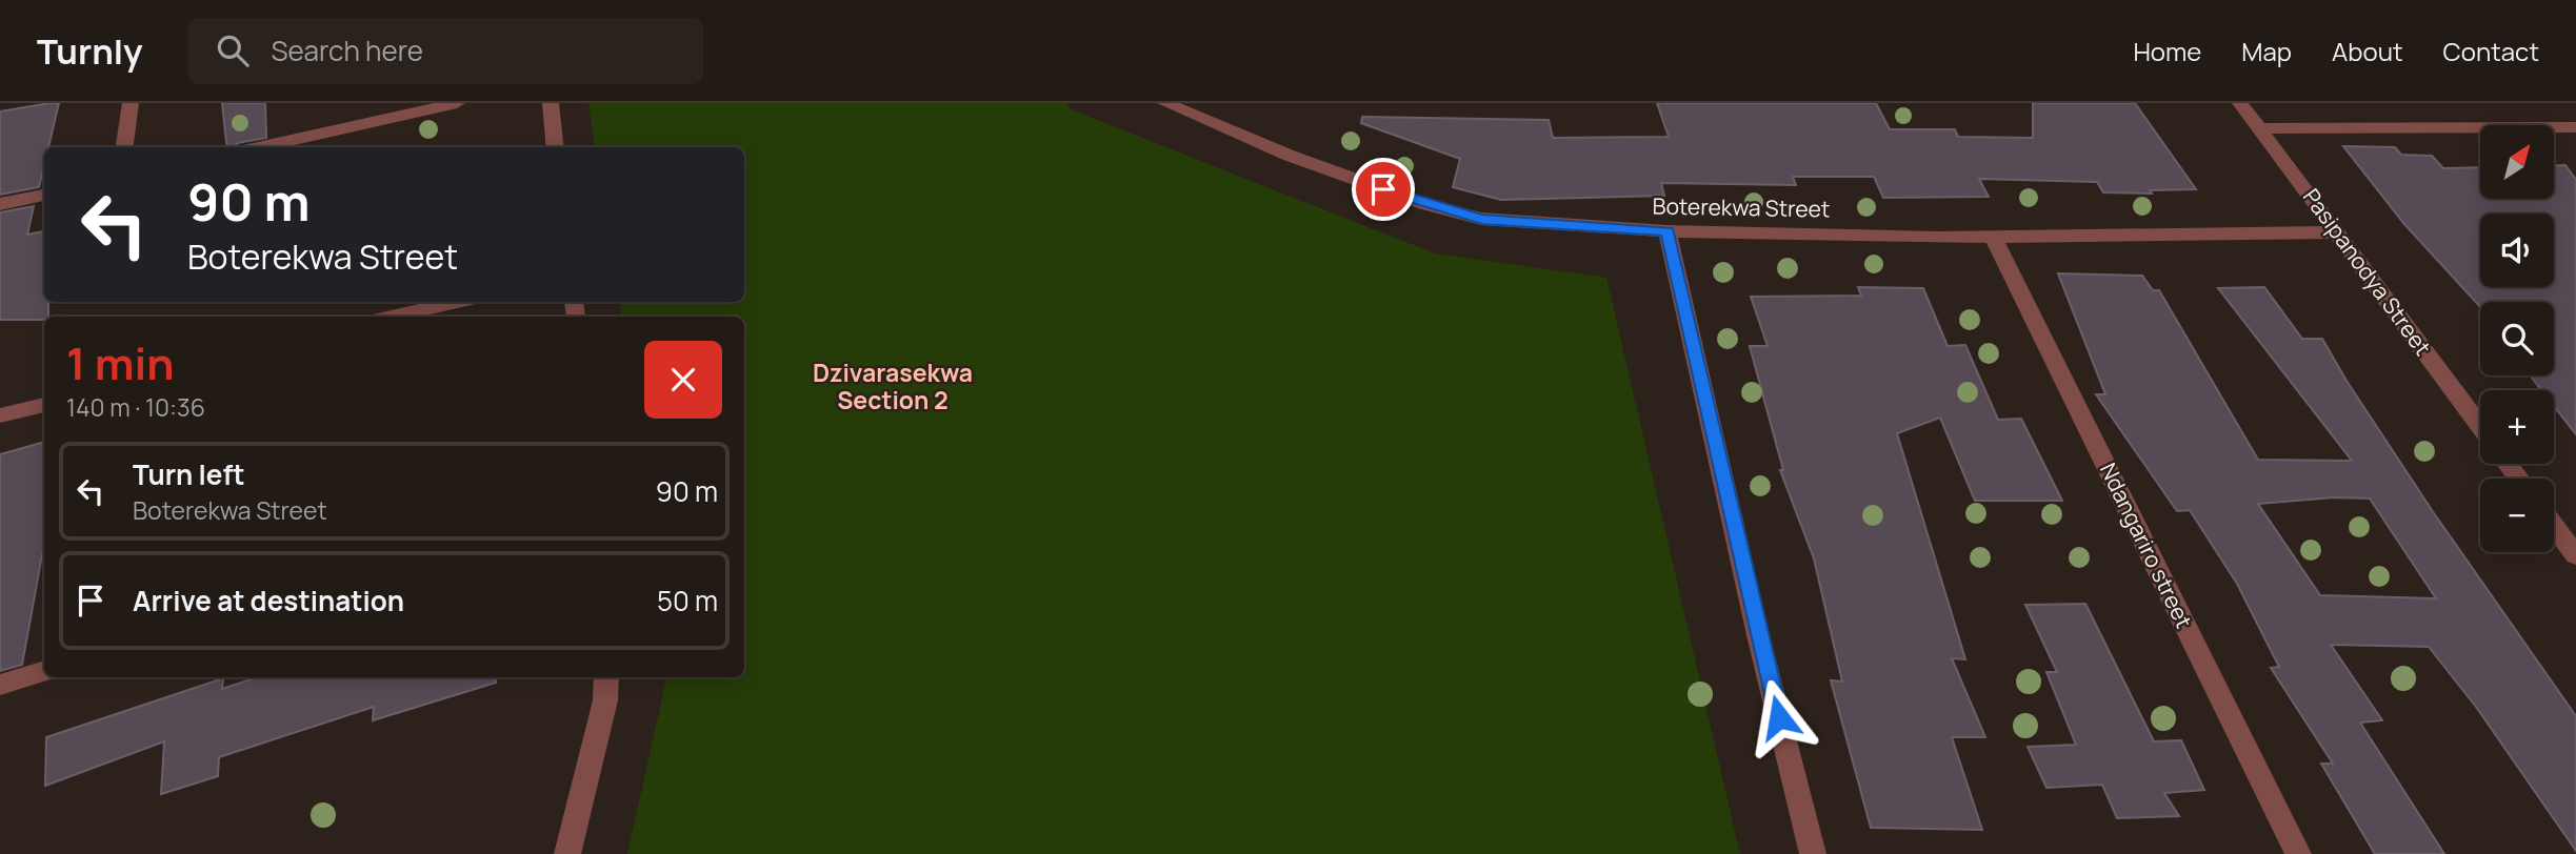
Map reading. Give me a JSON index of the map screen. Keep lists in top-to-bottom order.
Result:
{
  "streets": {
    "street": ["Boterekwa Street", "Pasipanodya Street", "Ndangariro street"]
  },
  "crossings": [
    ["Boterekwa Street", "Pasipanodya Street"],
    ["Boterekwa Street", "Ndangariro street"]
  ],
  "districts": ["Dzivarasekwa Section 2"],
  "north": "top right",
  "page": {
    "header": "Turnly",
    "search": "Search here",
    "nav": [
      "Home",
      "Map",
      "About",
      "Contact"
    ],
    "map_buttons": ["+", "−"],
    "turn": ["90 m", "Boterekwa Street"],
    "heading": ["1 min", "140 m · 10:36"],
    "list": [
      {
        "name": "Turn left",
        "note": "Boterekwa Street",
        "value": "90 m"
      },
      {
        "name": "Arrive at destination",
        "value": "50 m"
      }
    ]
  }
}
